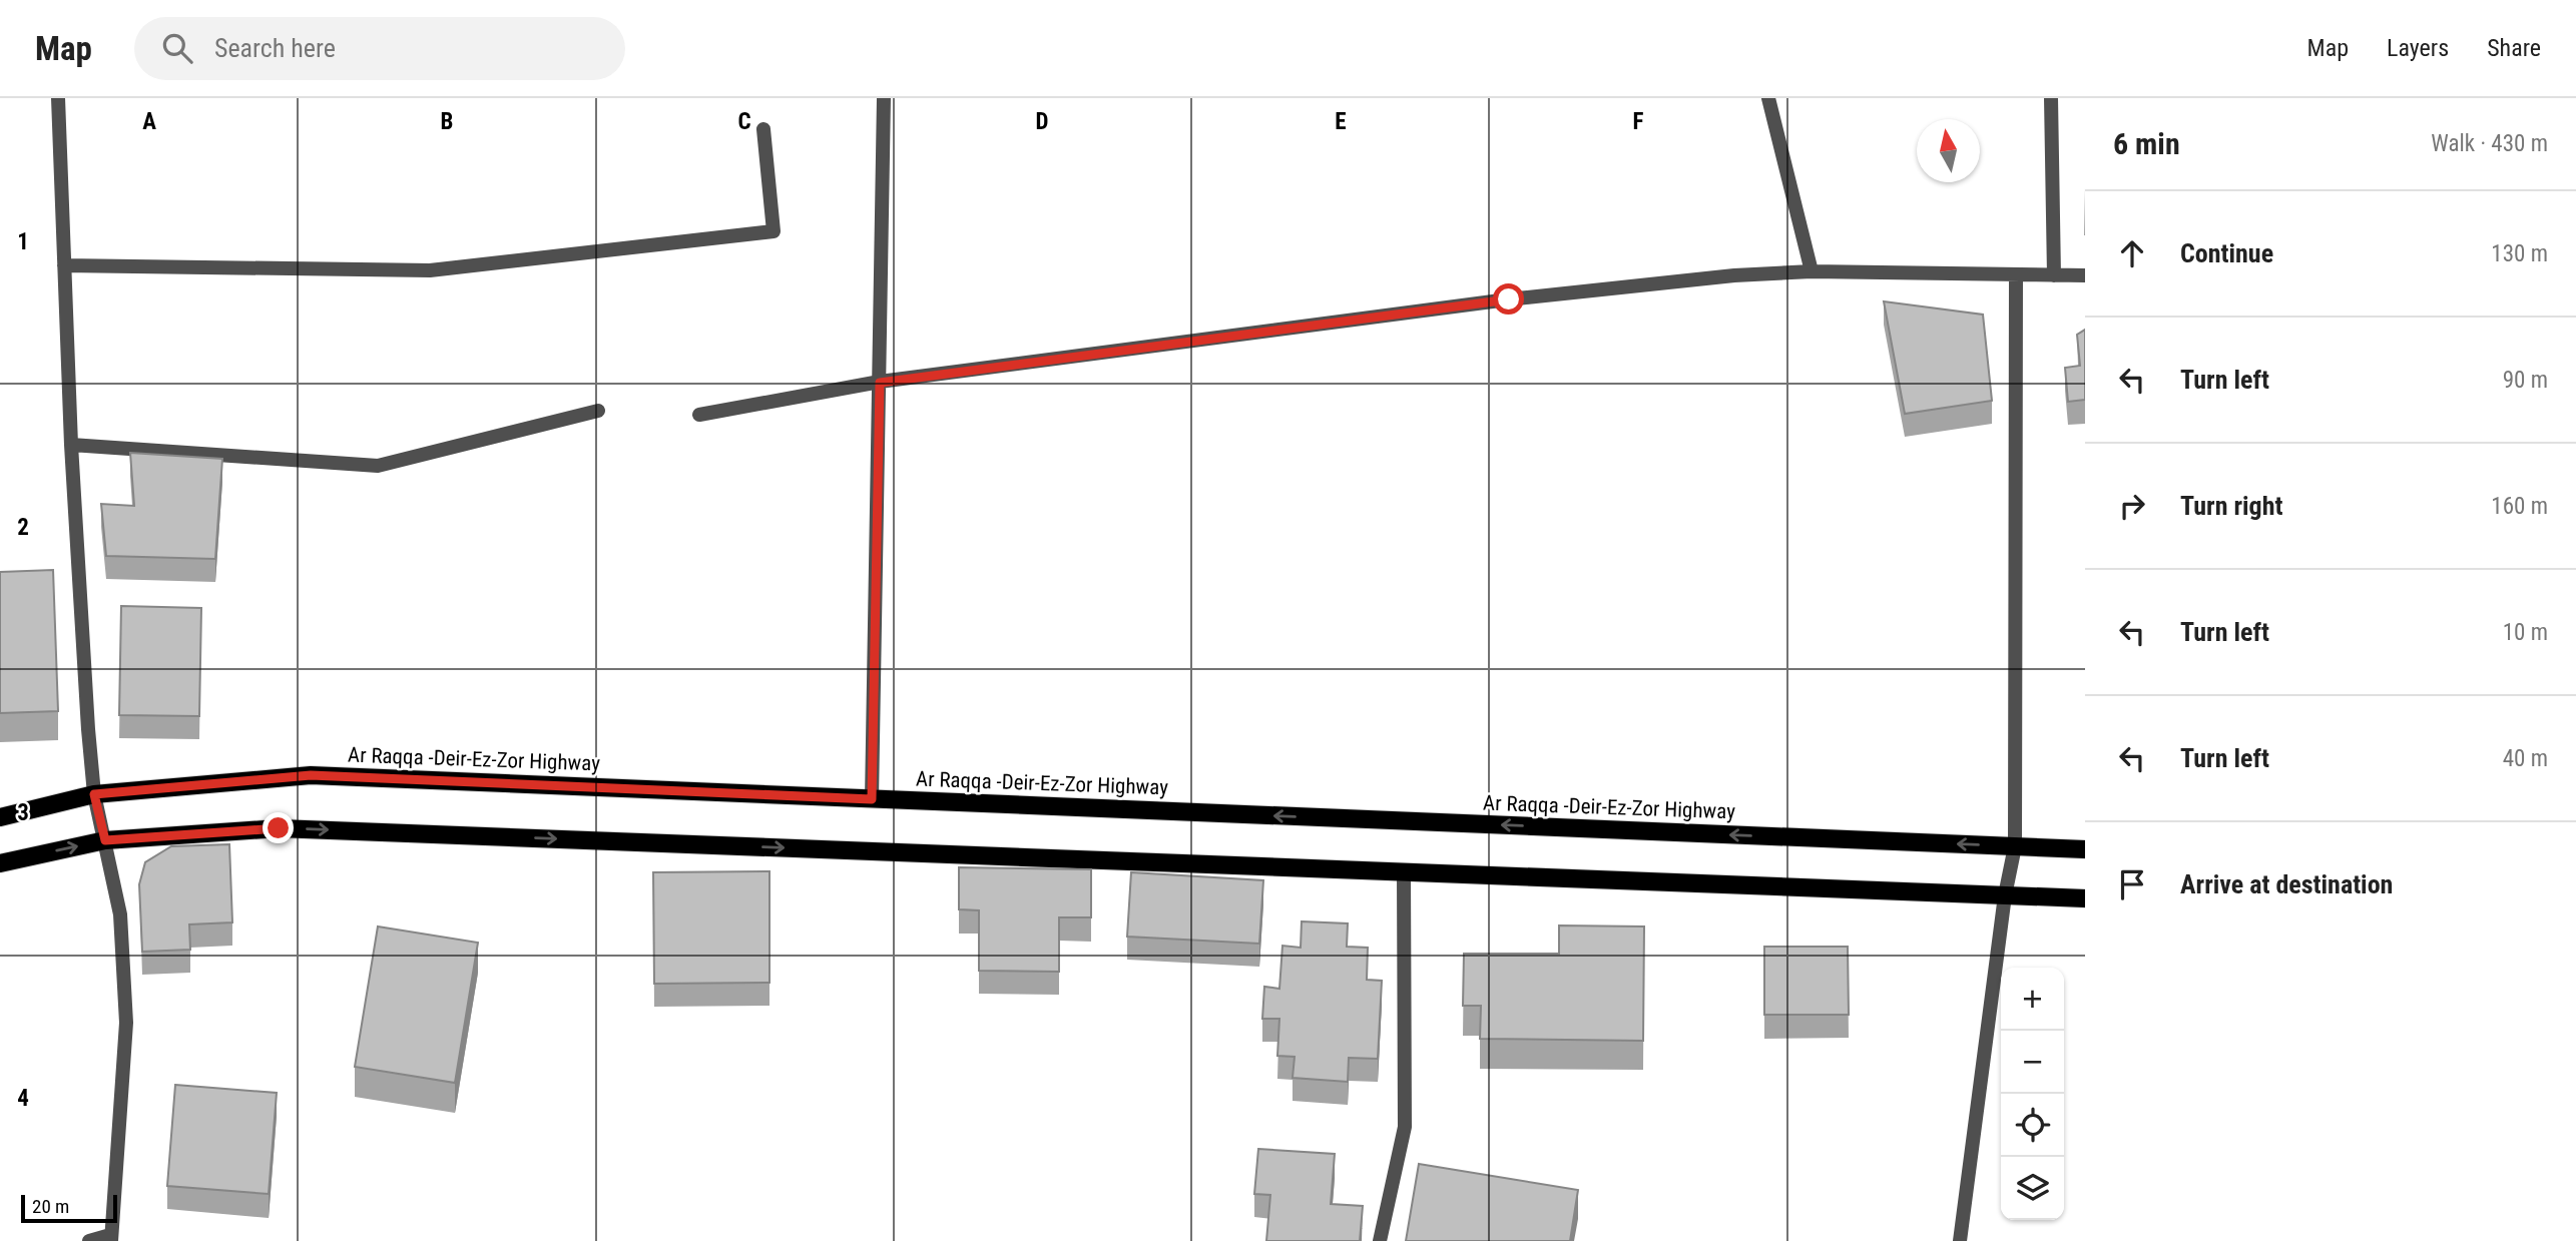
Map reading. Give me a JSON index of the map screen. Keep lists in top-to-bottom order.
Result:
{
  "streets": {
    "main road": ["Ar Raqqa -Deir-Ez-Zor Highway"]
  },
  "scale_bar": "20 m",
  "north": "top",
  "page": {
    "header": "Map",
    "search": "Search here",
    "nav": ["Map", "Layers", "Share"],
    "heading": ["6 min", "Walk · 430 m"],
    "list": [
      ["Continue", "130 m"],
      ["Turn left", "90 m"],
      ["Turn right", "160 m"],
      ["Turn left", "10 m"],
      ["Turn left", "40 m"],
      "Arrive at destination"
    ],
    "map_buttons": ["+", "−"],
    "scale": "20 m"
  },
  "grid": {
    "columns": [
      "A",
      "B",
      "C",
      "D",
      "E",
      "F"
    ],
    "rows": [
      "1",
      "2",
      "3",
      "4"
    ]
  }
}
